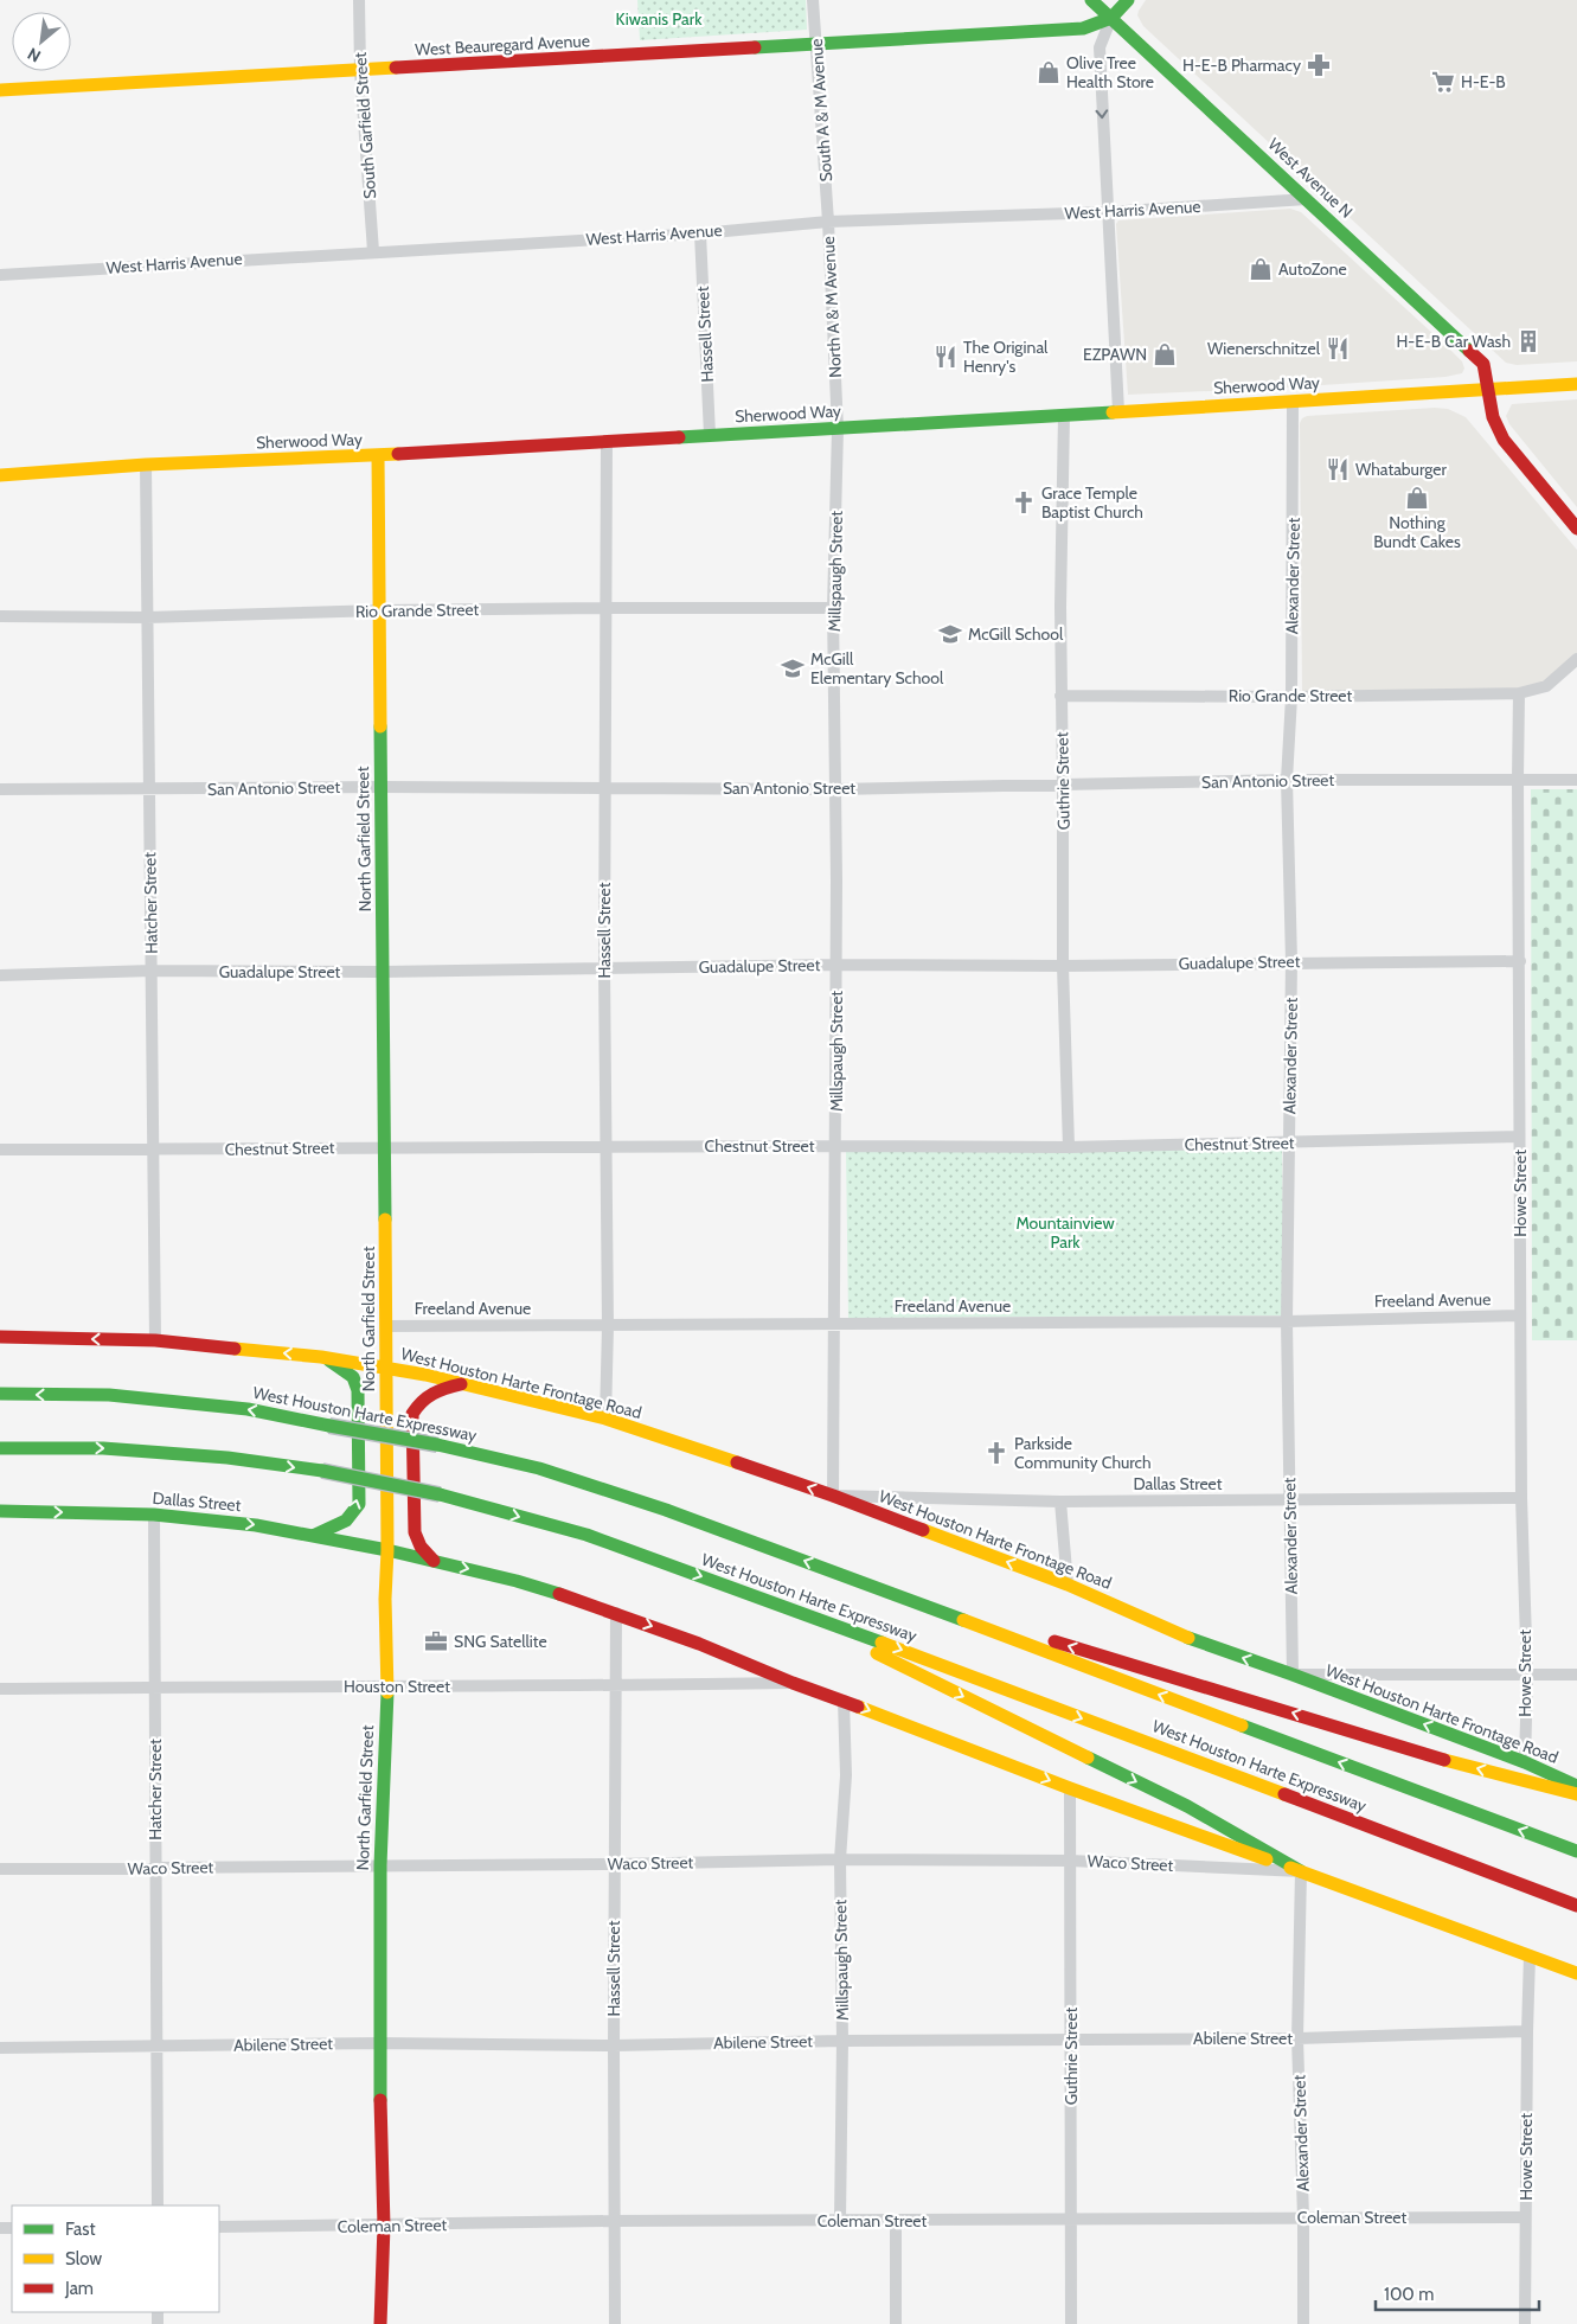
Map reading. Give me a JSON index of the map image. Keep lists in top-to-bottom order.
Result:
{
  "streets": {
    "main road": [
      "West Beauregard Avenue",
      "West Avenue N",
      "Sherwood Way",
      "North Garfield Street",
      "West Houston Harte Frontage Road",
      "West Houston Harte Expressway",
      "Dallas Street"
    ],
    "street": [
      "South A & M Avenue",
      "South Garfield Street",
      "West Harris Avenue",
      "North A & M Avenue",
      "Hassell Street",
      "Millspaugh Street",
      "Alexander Street",
      "Rio Grande Street",
      "Guthrie Street",
      "San Antonio Street",
      "Hatcher Street",
      "Guadalupe Street",
      "Chestnut Street",
      "Howe Street",
      "Freeland Avenue",
      "Houston Street",
      "Waco Street",
      "Abilene Street",
      "Coleman Street"
    ]
  },
  "crossings": [
    ["West Beauregard Avenue", "South A & M Avenue"],
    ["West Beauregard Avenue", "South Garfield Street"],
    ["West Beauregard Avenue", "West Avenue N"],
    ["South A & M Avenue", "West Harris Avenue"],
    ["South A & M Avenue", "North A & M Avenue"],
    ["South Garfield Street", "West Harris Avenue"],
    ["West Avenue N", "West Harris Avenue"],
    ["West Avenue N", "Sherwood Way"],
    ["West Harris Avenue", "North A & M Avenue"],
    ["West Harris Avenue", "Hassell Street"],
    ["North A & M Avenue", "Sherwood Way"],
    ["North A & M Avenue", "Millspaugh Street"],
    ["Hassell Street", "Sherwood Way"],
    ["Hassell Street", "Rio Grande Street"],
    ["Hassell Street", "San Antonio Street"],
    ["Hassell Street", "Guadalupe Street"],
    ["Hassell Street", "Chestnut Street"],
    ["Hassell Street", "Freeland Avenue"],
    ["Hassell Street", "West Houston Harte Frontage Road"],
    ["Hassell Street", "Houston Street"],
    ["Hassell Street", "Waco Street"],
    ["Hassell Street", "Abilene Street"],
    ["Hassell Street", "Coleman Street"],
    ["Sherwood Way", "Millspaugh Street"],
    ["Sherwood Way", "Alexander Street"],
    ["Sherwood Way", "Guthrie Street"],
    ["Sherwood Way", "North Garfield Street"],
    ["Sherwood Way", "Hatcher Street"],
    ["Millspaugh Street", "Rio Grande Street"],
    ["Millspaugh Street", "San Antonio Street"],
    ["Millspaugh Street", "Guadalupe Street"],
    ["Millspaugh Street", "Chestnut Street"],
    ["Millspaugh Street", "Freeland Avenue"],
    ["Millspaugh Street", "West Houston Harte Frontage Road"],
    ["Millspaugh Street", "Dallas Street"],
    ["Millspaugh Street", "Waco Street"],
    ["Millspaugh Street", "Abilene Street"],
    ["Millspaugh Street", "Coleman Street"],
    ["Alexander Street", "Rio Grande Street"],
    ["Alexander Street", "San Antonio Street"],
    ["Alexander Street", "Guadalupe Street"],
    ["Alexander Street", "Chestnut Street"],
    ["Alexander Street", "Freeland Avenue"],
    ["Alexander Street", "West Houston Harte Frontage Road"],
    ["Alexander Street", "Dallas Street"],
    ["Alexander Street", "Waco Street"],
    ["Alexander Street", "Abilene Street"],
    ["Alexander Street", "Coleman Street"],
    ["Rio Grande Street", "Guthrie Street"],
    ["Rio Grande Street", "North Garfield Street"],
    ["Rio Grande Street", "Hatcher Street"],
    ["Rio Grande Street", "Howe Street"],
    ["Guthrie Street", "San Antonio Street"],
    ["Guthrie Street", "Guadalupe Street"],
    ["Guthrie Street", "Chestnut Street"],
    ["Guthrie Street", "Waco Street"],
    ["Guthrie Street", "Abilene Street"],
    ["Guthrie Street", "Coleman Street"],
    ["San Antonio Street", "North Garfield Street"],
    ["San Antonio Street", "Hatcher Street"],
    ["San Antonio Street", "Howe Street"],
    ["North Garfield Street", "Guadalupe Street"],
    ["North Garfield Street", "Chestnut Street"],
    ["North Garfield Street", "Freeland Avenue"],
    ["North Garfield Street", "West Houston Harte Frontage Road"],
    ["North Garfield Street", "Dallas Street"],
    ["North Garfield Street", "Houston Street"],
    ["North Garfield Street", "Waco Street"],
    ["North Garfield Street", "Abilene Street"],
    ["North Garfield Street", "Coleman Street"],
    ["Hatcher Street", "Guadalupe Street"],
    ["Hatcher Street", "Chestnut Street"],
    ["Hatcher Street", "Dallas Street"],
    ["Hatcher Street", "Houston Street"],
    ["Hatcher Street", "Waco Street"],
    ["Hatcher Street", "Abilene Street"],
    ["Guadalupe Street", "Howe Street"],
    ["Chestnut Street", "Howe Street"],
    ["Howe Street", "Freeland Avenue"],
    ["Howe Street", "West Houston Harte Frontage Road"],
    ["Howe Street", "Dallas Street"],
    ["Howe Street", "Abilene Street"],
    ["Howe Street", "Coleman Street"],
    ["West Houston Harte Frontage Road", "Dallas Street"]
  ],
  "parks": ["Kiwanis Park", "Mountainview Park"],
  "places": {
    "pharmacy": ["H-E-B Pharmacy"],
    "shop": [
      "Olive Tree Health Store",
      "AutoZone",
      "EZPAWN",
      "Nothing Bundt Cakes"
    ],
    "supermarket": ["H-E-B"],
    "building": ["H-E-B Car Wash"],
    "restaurant": ["Wienerschnitzel", "The Original Henry's", "Whataburger"],
    "church": ["Grace Temple Baptist Church", "Parkside Community Church"],
    "school or university": ["McGill School", "McGill Elementary School"],
    "office": ["SNG Satellite"]
  },
  "legend": ["Fast", "Slow", "Jam"],
  "scale_bar": "100 m",
  "north": "bottom left"
}
